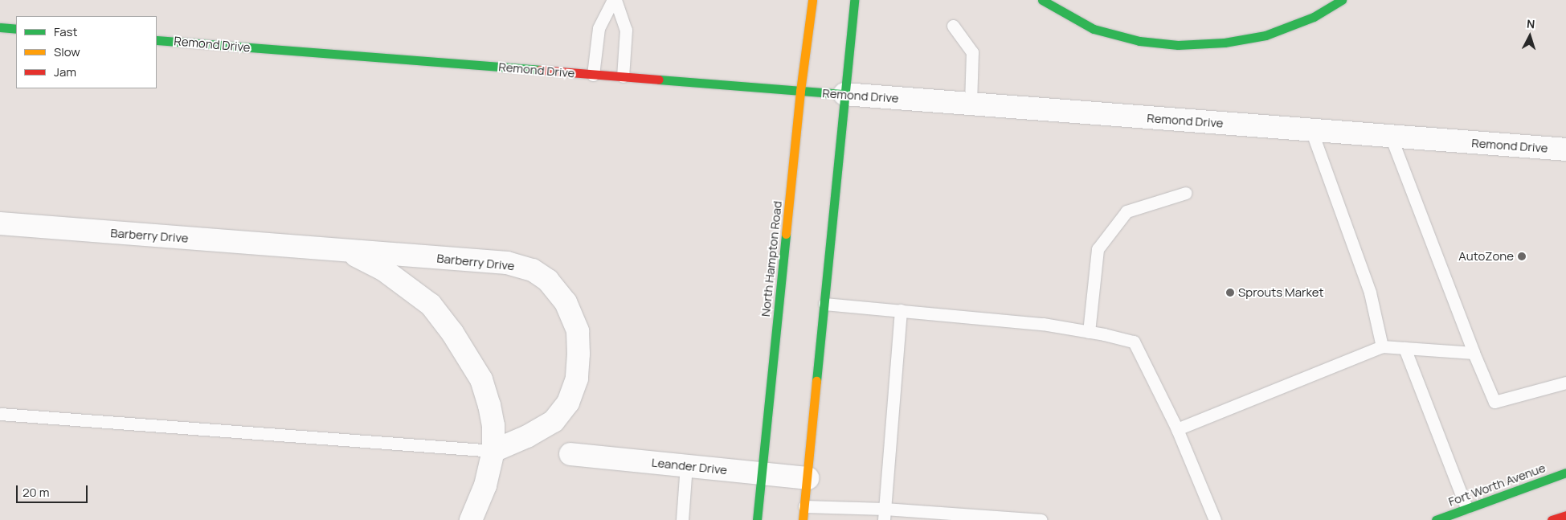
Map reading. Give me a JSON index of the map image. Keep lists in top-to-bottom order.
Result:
{
  "streets": {
    "main road": ["Remond Drive", "North Hampton Road", "Fort Worth Avenue"],
    "street": ["Barberry Drive", "Leander Drive"]
  },
  "crossings": [
    ["Remond Drive", "North Hampton Road"],
    ["North Hampton Road", "Leander Drive"]
  ],
  "places": ["AutoZone", "Sprouts Market"],
  "legend": ["Fast", "Slow", "Jam"],
  "scale_bar": "20 m",
  "north": "top"
}
